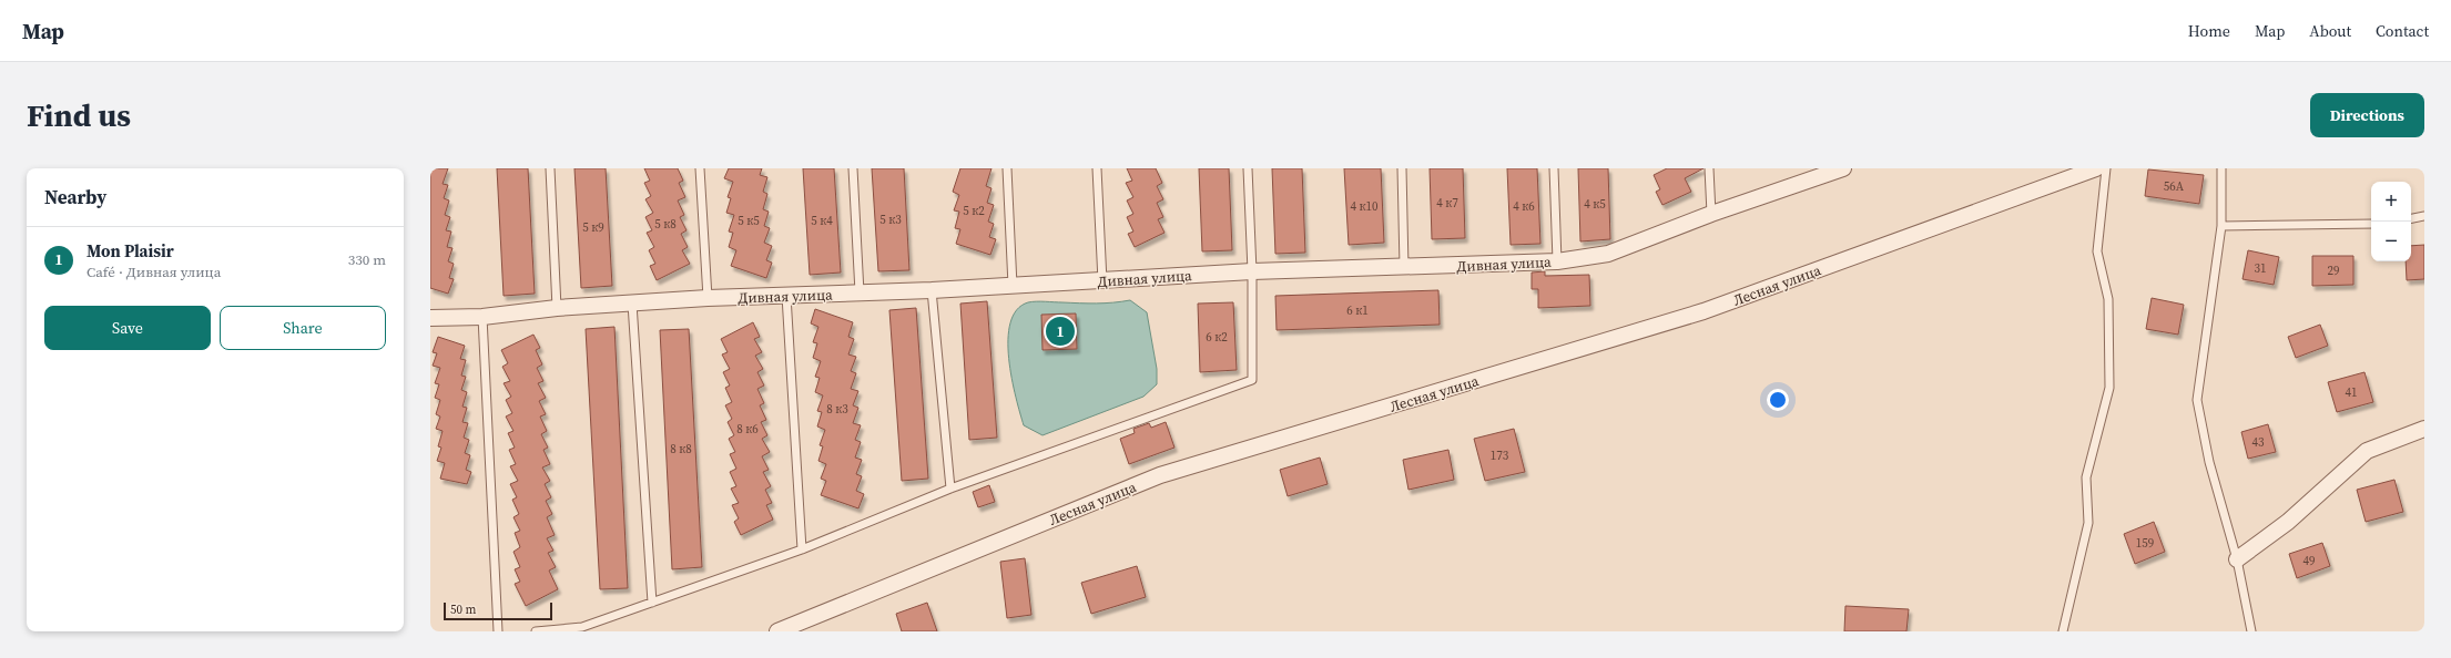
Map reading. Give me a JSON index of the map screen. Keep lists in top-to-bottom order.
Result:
{
  "streets": {
    "street": ["Дивная улица", "Лесная улица"]
  },
  "house_numbers": [
    "56А",
    "4 к7",
    "4 к5",
    "4 к10",
    "4 к6",
    "5 к2",
    "5 к3",
    "5 к5",
    "5 к4",
    "5 к8",
    "5 к9",
    "31",
    "29",
    "6 к1",
    "6 к2",
    "41",
    "8 к3",
    "8 к6",
    "43",
    "8 к8",
    "173",
    "159",
    "49"
  ],
  "scale_bar": "50 m",
  "page": {
    "header": "Map",
    "nav": [
      "Home",
      "Map",
      "About",
      "Contact"
    ],
    "buttons": [
      "Directions",
      ["Save", "Share"]
    ],
    "title": "Find us",
    "heading": "Nearby",
    "map_buttons": ["+", "−"],
    "list": [
      {
        "mark": "1",
        "name": "Mon Plaisir",
        "note": "Café · Дивная улица",
        "value": "330 m"
      }
    ],
    "pins": "1",
    "scale": "50 m"
  }
}
